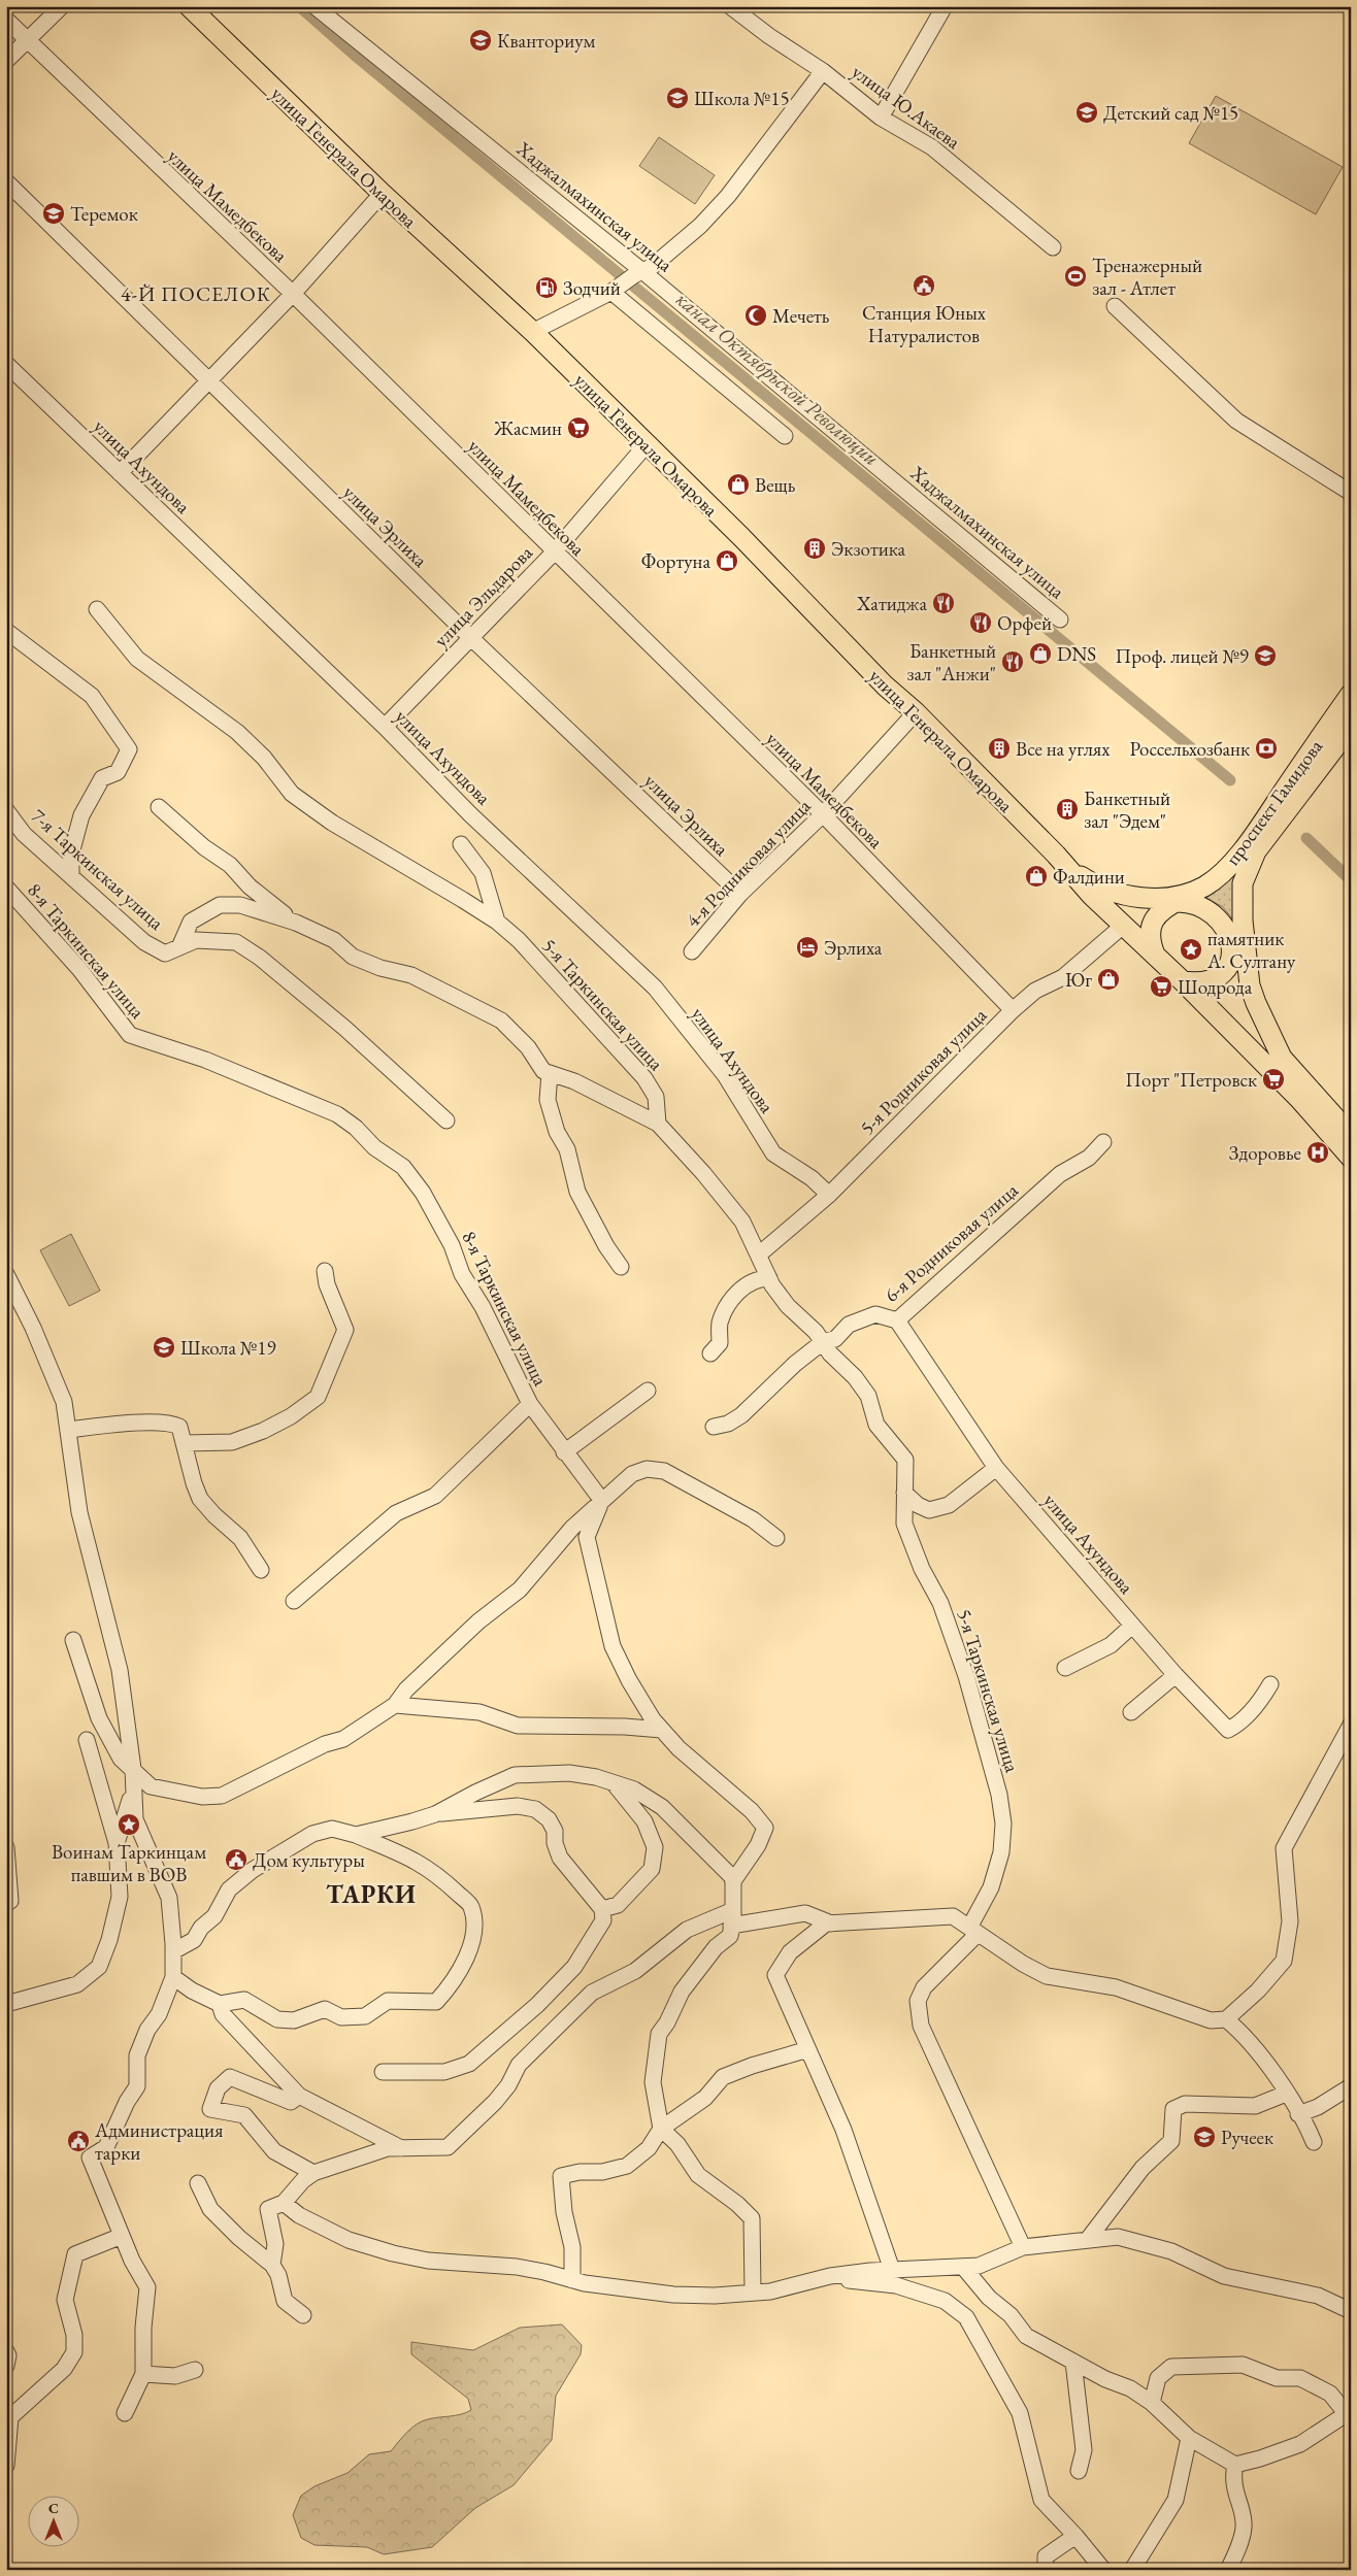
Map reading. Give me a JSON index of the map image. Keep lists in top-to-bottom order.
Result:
{
  "streets": {
    "main road": ["улица Генерала Омарова", "проспект Гамидова"],
    "street": [
      "улица Ю.Акаева",
      "улица Мамедбекова",
      "Хаджалмахинская улица",
      "улица Ахундова",
      "улица Эрлиха",
      "улица Эльдарова",
      "4-я Родниковая улица",
      "7-я Таркинская улица",
      "8-я Таркинская улица",
      "5-я Таркинская улица",
      "5-я Родниковая улица",
      "6-я Родниковая улица"
    ]
  },
  "crossings": [
    ["улица Генерала Омарова", "улица Эльдарова"],
    ["улица Генерала Омарова", "проспект Гамидова"],
    ["улица Генерала Омарова", "4-я Родниковая улица"],
    ["улица Генерала Омарова", "5-я Родниковая улица"],
    ["улица Мамедбекова", "улица Эльдарова"],
    ["улица Мамедбекова", "4-я Родниковая улица"],
    ["улица Мамедбекова", "5-я Родниковая улица"],
    ["улица Ахундова", "улица Эльдарова"],
    ["улица Ахундова", "5-я Родниковая улица"],
    ["улица Ахундова", "6-я Родниковая улица"],
    ["улица Эрлиха", "улица Эльдарова"],
    ["улица Эрлиха", "4-я Родниковая улица"],
    ["7-я Таркинская улица", "5-я Таркинская улица"],
    ["5-я Таркинская улица", "5-я Родниковая улица"],
    ["5-я Таркинская улица", "6-я Родниковая улица"]
  ],
  "districts": ["4-Й ПОСЕЛОК", "ТАРКИ"],
  "water": ["канал Октябрьской Революции"],
  "places": {
    "school or university": [
      "Кванториум",
      "Школа №15",
      "Детский сад №15",
      "Теремок",
      "Проф. лицей №9",
      "Школа №19",
      "Ручеек"
    ],
    "sports": ["Тренажерный зал - Атлет"],
    "public building": ["Станция Юных Натуралистов", "Дом культуры", "Администрация тарки"],
    "fuel station": ["Зодчий"],
    "mosque": ["Мечеть"],
    "supermarket": ["Жасмин", "Шодрода", "Порт \"Петровск"],
    "shop": [
      "Вещь",
      "Фортуна",
      "DNS",
      "Фалдини",
      "Юг"
    ],
    "building": ["Экзотика", "Все на углях", "Банкетный зал \"Эдем\""],
    "restaurant": ["Хатиджа", "Орфей", "Банкетный зал \"Анжи\""],
    "bank": ["Россельхозбанк"],
    "hotel": ["Эрлиха"],
    "place": ["памятник А. Султану", "Воинам Таркинцам павшим в ВОВ"],
    "hospital": ["Здоровье"]
  },
  "north": "top"
}
